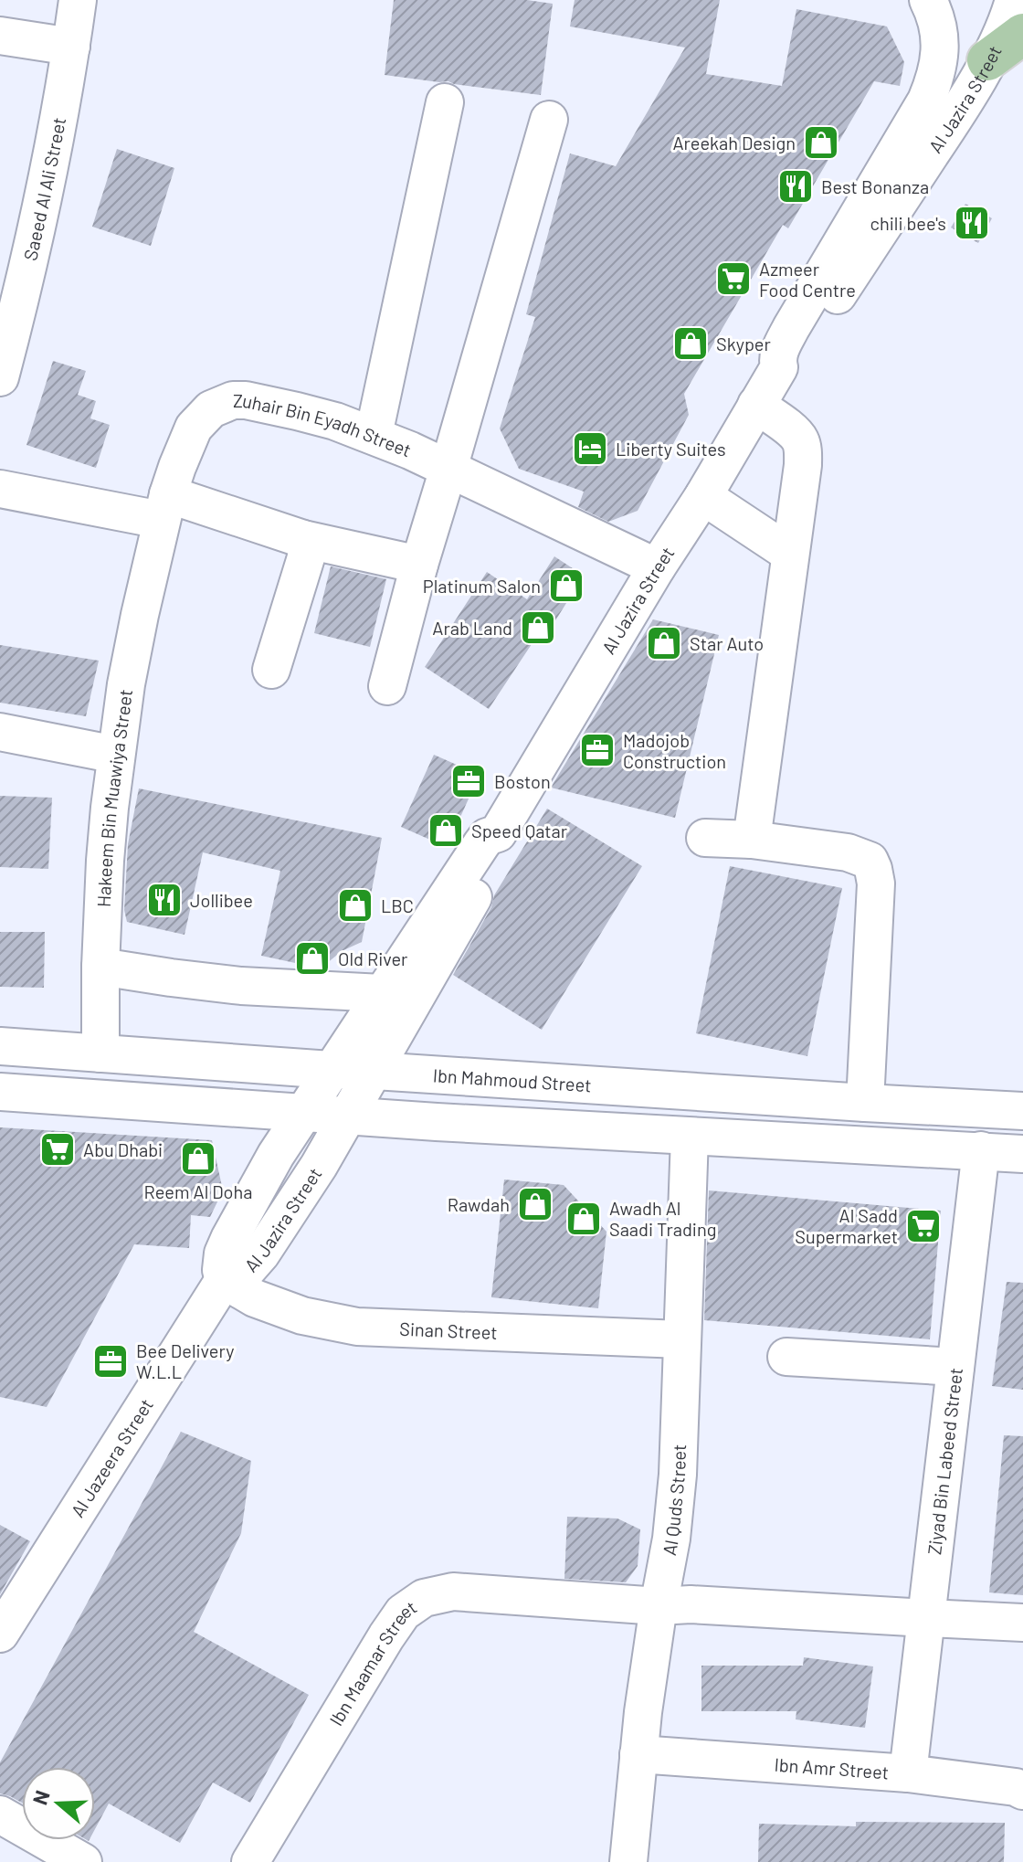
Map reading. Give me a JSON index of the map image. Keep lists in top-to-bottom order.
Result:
{
  "streets": {
    "street": [
      "Al Jazira Street",
      "Saeed Al Ali Street",
      "Zuhair Bin Eyadh Street",
      "Hakeem Bin Muawiya Street",
      "Ibn Mahmoud Street",
      "Sinan Street",
      "Al Jazeera Street",
      "Ziyad Bin Labeed Street",
      "Al Quds Street",
      "Ibn Maamar Street",
      "Ibn Amr Street"
    ]
  },
  "crossings": [
    ["Al Jazira Street", "Zuhair Bin Eyadh Street"],
    ["Al Jazira Street", "Ibn Mahmoud Street"],
    ["Al Jazira Street", "Sinan Street"],
    ["Al Jazira Street", "Al Jazeera Street"],
    ["Zuhair Bin Eyadh Street", "Hakeem Bin Muawiya Street"],
    ["Hakeem Bin Muawiya Street", "Ibn Mahmoud Street"],
    ["Sinan Street", "Al Jazeera Street"],
    ["Sinan Street", "Al Quds Street"],
    ["Ziyad Bin Labeed Street", "Ibn Maamar Street"],
    ["Ziyad Bin Labeed Street", "Ibn Amr Street"],
    ["Al Quds Street", "Ibn Maamar Street"],
    ["Al Quds Street", "Ibn Amr Street"]
  ],
  "places": {
    "shop": [
      "Areekah Design",
      "Skyper",
      "Platinum Salon",
      "Arab Land",
      "Star Auto",
      "Speed Qatar",
      "LBC",
      "Old River",
      "Reem Al Doha",
      "Rawdah",
      "Awadh Al Saadi Trading"
    ],
    "restaurant": ["Best Bonanza", "chili bee's", "Jollibee"],
    "supermarket": ["Azmeer Food Centre", "Abu Dhabi", "Al Sadd Supermarket"],
    "hotel": ["Liberty Suites"],
    "office": ["Madojob Construction", "Boston", "Bee Delivery W.L.L"]
  },
  "north": "left"
}
